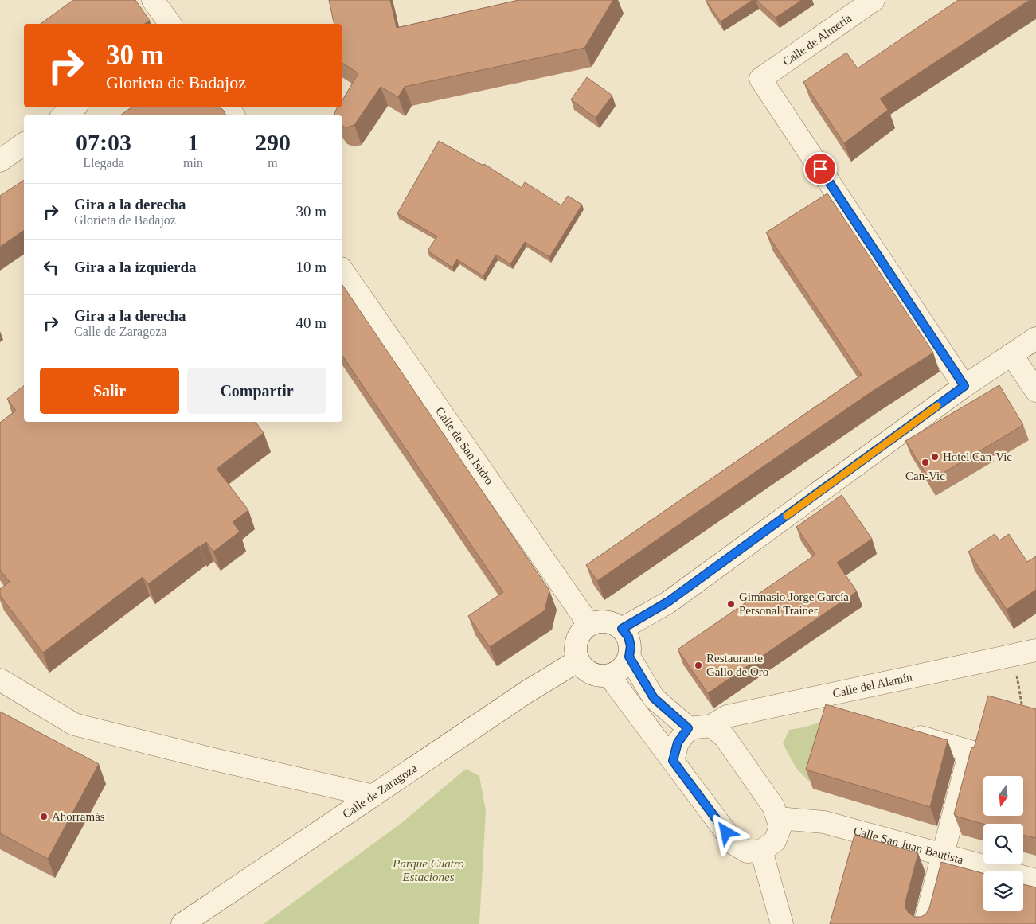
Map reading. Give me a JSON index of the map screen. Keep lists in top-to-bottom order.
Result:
{
  "streets": {
    "street": [
      "Calle de Almería",
      "Calle de San Isidro",
      "Calle del Alamín",
      "Calle de Zaragoza",
      "Calle San Juan Bautista"
    ]
  },
  "crossings": [
    ["Calle de San Isidro", "Calle de Zaragoza"]
  ],
  "parks": ["Parque Cuatro Estaciones"],
  "places": [
    "Hotel Can-Vic",
    "Can-Vic",
    "Gimnasio Jorge García Personal Trainer",
    "Restaurante Gallo de Oro",
    "Ahorramás"
  ],
  "north": "bottom",
  "page": {
    "turn": ["30 m", "Glorieta de Badajoz"],
    "eta": [
      "07:03",
      "Llegada",
      "1",
      "min",
      "290",
      "m"
    ],
    "list": [
      {
        "name": "Gira a la derecha",
        "note": "Glorieta de Badajoz",
        "value": "30 m"
      },
      {
        "name": "Gira a la izquierda",
        "value": "10 m"
      },
      {
        "name": "Gira a la derecha",
        "note": "Calle de Zaragoza",
        "value": "40 m"
      }
    ],
    "buttons": ["Salir", "Compartir"]
  }
}
